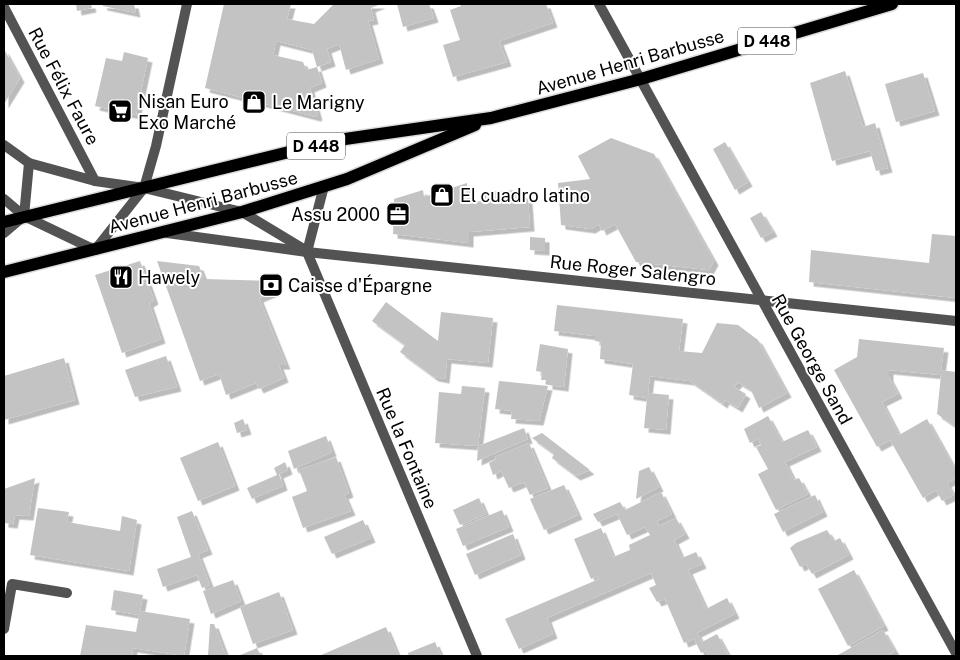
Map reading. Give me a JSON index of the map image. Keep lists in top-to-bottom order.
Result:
{
  "streets": {
    "main road": ["D 448", "Avenue Henri Barbusse"],
    "street": [
      "Rue Félix Faure",
      "Rue Roger Salengro",
      "Rue George Sand",
      "Rue la Fontaine"
    ]
  },
  "crossings": [
    ["Avenue Henri Barbusse", "Rue Roger Salengro"],
    ["Avenue Henri Barbusse", "Rue George Sand"],
    ["Rue Félix Faure", "Rue Roger Salengro"],
    ["Rue Roger Salengro", "Rue George Sand"],
    ["Rue Roger Salengro", "Rue la Fontaine"]
  ],
  "places": {
    "shop": ["Le Marigny", "El cuadro latino"],
    "supermarket": ["Nisan Euro Exo Marché"],
    "office": ["Assu 2000"],
    "restaurant": ["Hawely"],
    "bank": ["Caisse d'Épargne"]
  }
}
